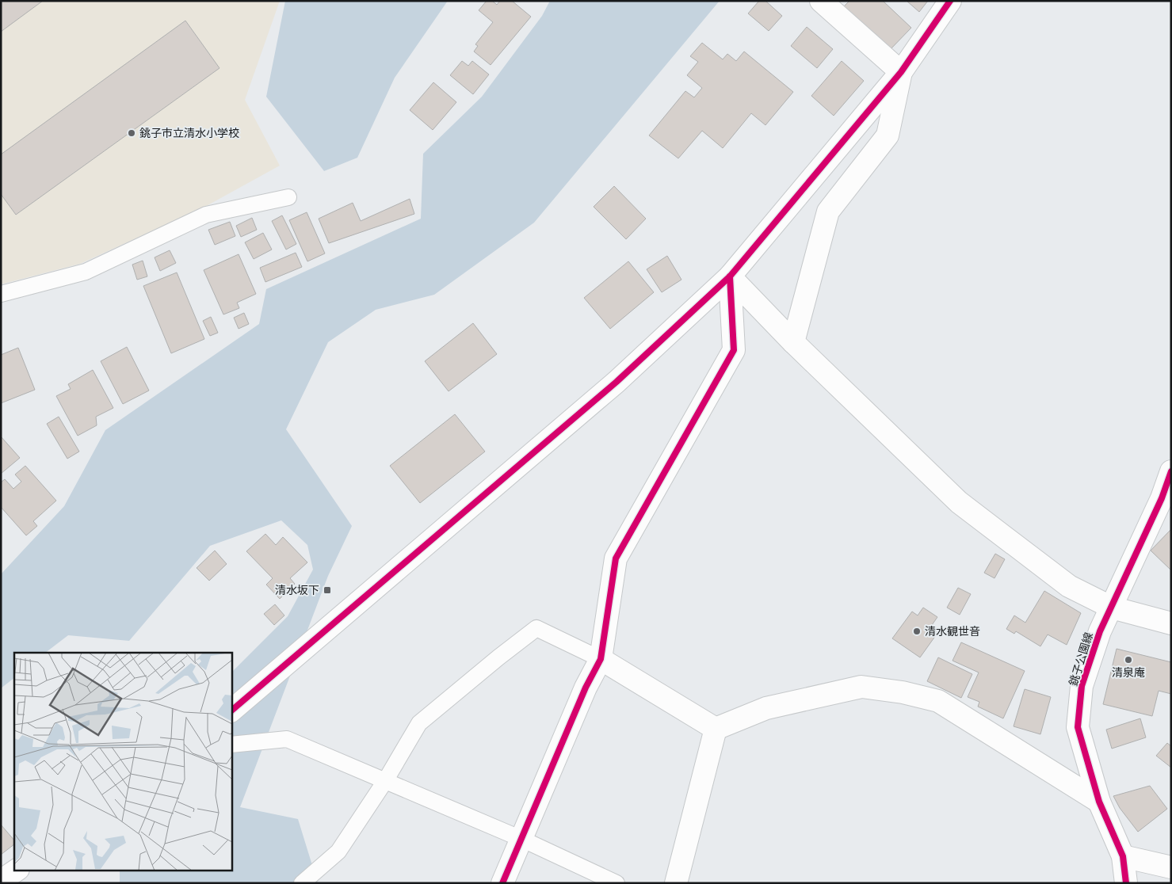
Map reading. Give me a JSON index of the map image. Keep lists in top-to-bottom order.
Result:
{
  "streets": {
    "street": ["銚子公園線"]
  },
  "places": {
    "other": ["銚子市立清水小学校", "清水観世音", "清泉庵"],
    "transit": ["清水坂下"]
  }
}
